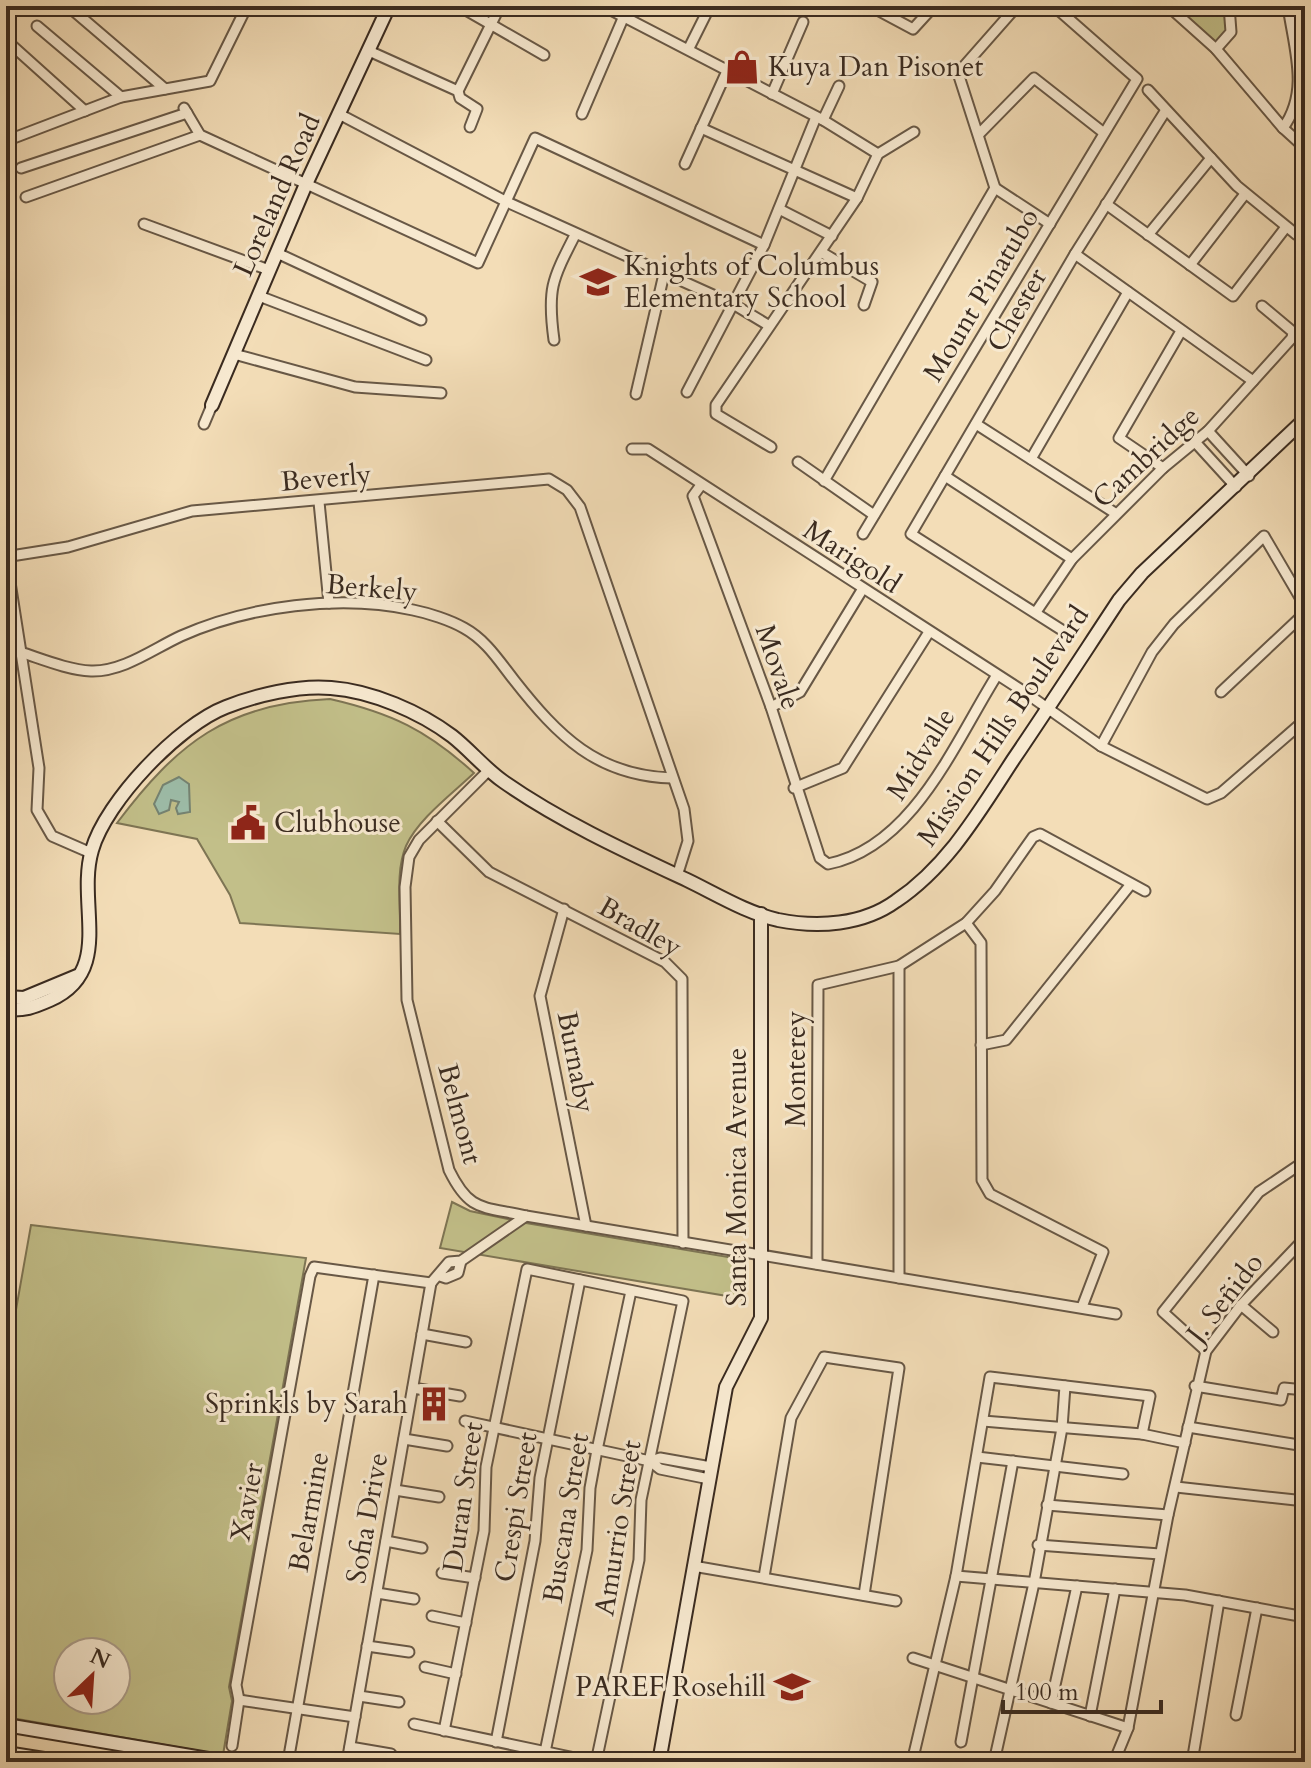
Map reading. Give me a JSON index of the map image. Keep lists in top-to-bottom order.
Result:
{
  "streets": {
    "street": [
      "Loreland Road",
      "Mount Pinatubo",
      "Chester",
      "Cambridge",
      "Beverly",
      "Marigold",
      "Berkely",
      "Movale",
      "Mission Hills Boulevard",
      "Midvalle",
      "Bradley",
      "Burnaby",
      "Monterey",
      "Belmont",
      "Santa Monica Avenue",
      "J. Señido",
      "Duran Street",
      "Xavier",
      "Crespi Street",
      "Belarmine",
      "Sofia Drive",
      "Buscana Street",
      "Amurrio Street"
    ]
  },
  "crossings": [
    ["Chester", "Cambridge"],
    ["Beverly", "Berkely"],
    ["Beverly", "Mission Hills Boulevard"],
    ["Marigold", "Movale"],
    ["Marigold", "Mission Hills Boulevard"],
    ["Marigold", "Midvalle"],
    ["Movale", "Midvalle"],
    ["Mission Hills Boulevard", "Belmont"],
    ["Mission Hills Boulevard", "Santa Monica Avenue"],
    ["Bradley", "Burnaby"],
    ["Bradley", "Belmont"],
    ["Burnaby", "Belmont"],
    ["Monterey", "Belmont"],
    ["Belmont", "Santa Monica Avenue"],
    ["Duran Street", "Crespi Street"],
    ["Xavier", "Belarmine"],
    ["Buscana Street", "Amurrio Street"]
  ],
  "places": {
    "shop": ["Kuya Dan Pisonet"],
    "school or university": ["Knights of Columbus Elementary School", "PAREF Rosehill"],
    "public building": ["Clubhouse"],
    "building": ["Sprinkls by Sarah"]
  },
  "scale_bar": "100 m",
  "north": "top right"
}
